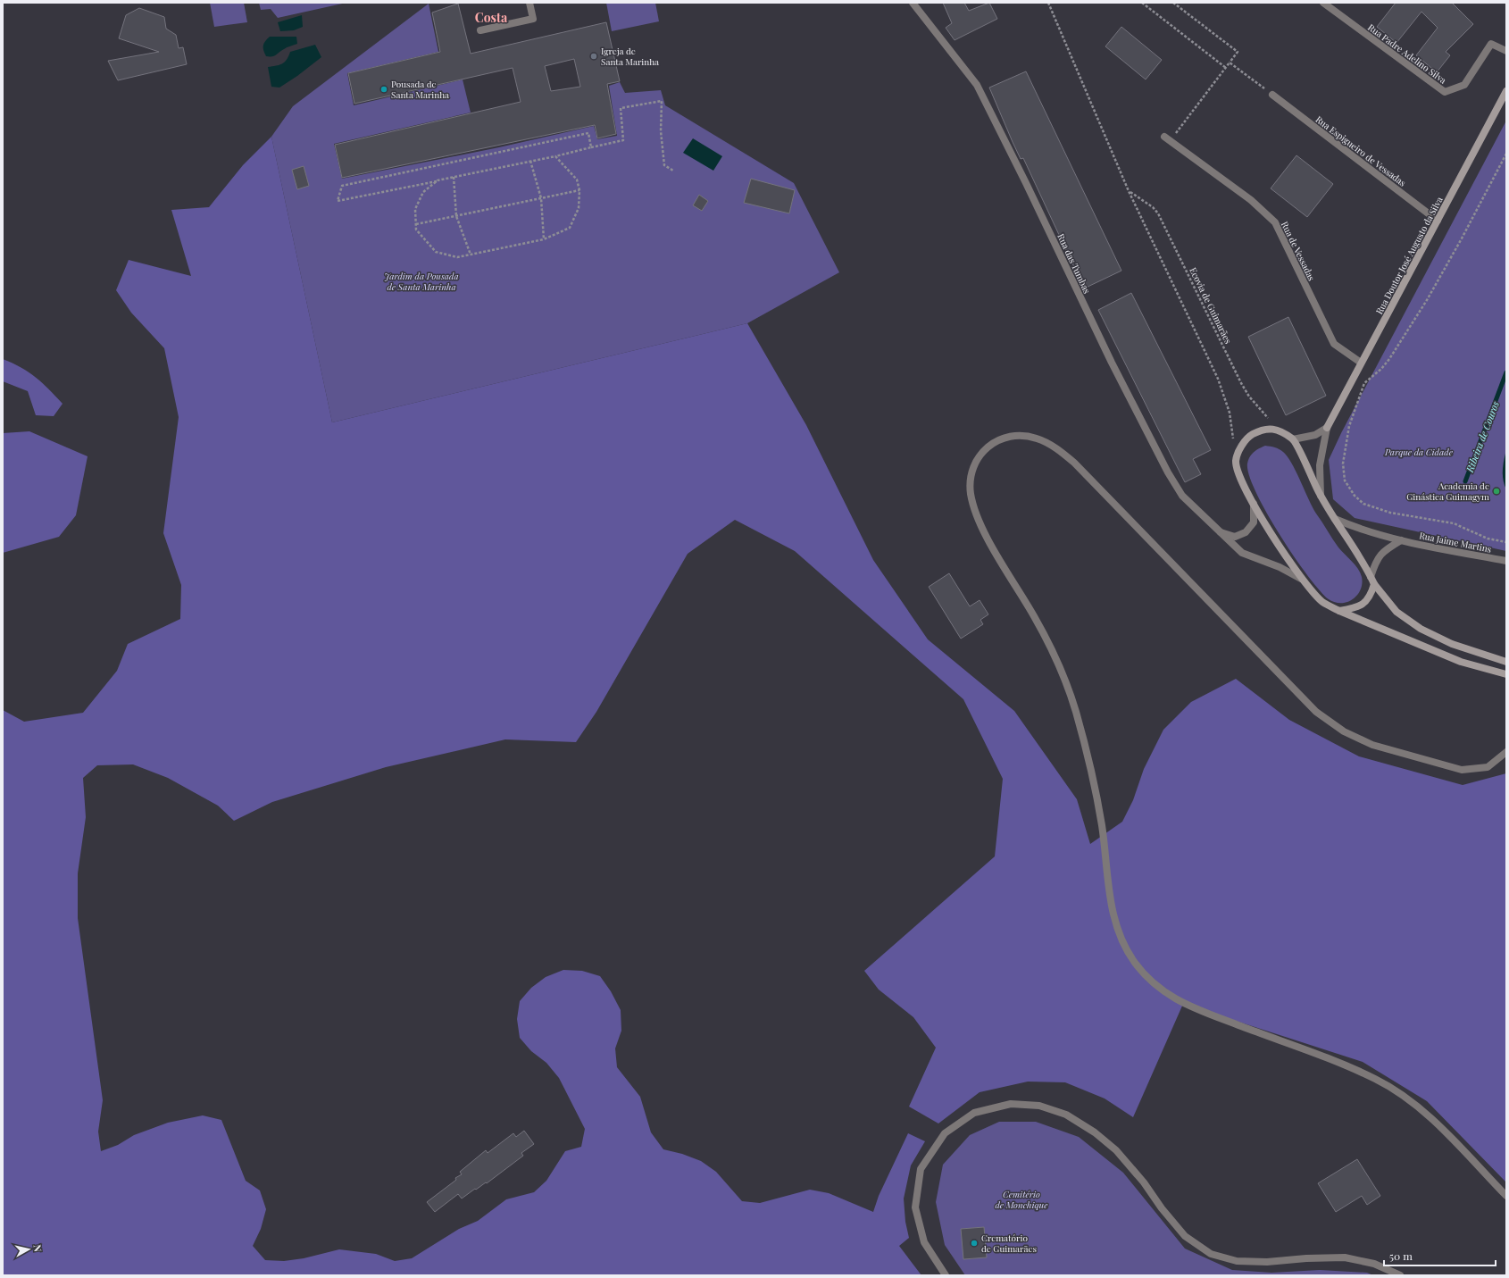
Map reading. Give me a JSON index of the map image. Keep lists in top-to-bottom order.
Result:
{
  "streets": {
    "street": [
      "Rua Padre Adelino Silva",
      "Rua Espigueiro de Vessadas",
      "Rua de Vessadas",
      "Rua Doutor José Augusto da Silva",
      "Rua das Tumbas",
      "Rua Jaime Martins"
    ],
    "path": ["Ecovia de Guimarães"]
  },
  "crossings": [
    ["Rua Espigueiro de Vessadas", "Rua Doutor José Augusto da Silva"],
    ["Rua de Vessadas", "Rua Doutor José Augusto da Silva"]
  ],
  "districts": ["Costa"],
  "water": ["Ribeira de Couros"],
  "parks": ["Jardim da Pousada de Santa Marinha", "Parque da Cidade", "Cemitério de Monchique"],
  "places": [
    "Igreja de Santa Marinha",
    "Pousada de Santa Marinha",
    "Academia de Ginástica Guimagym",
    "Crematório de Guimarães"
  ],
  "scale_bar": "50 m",
  "north": "right"
}
